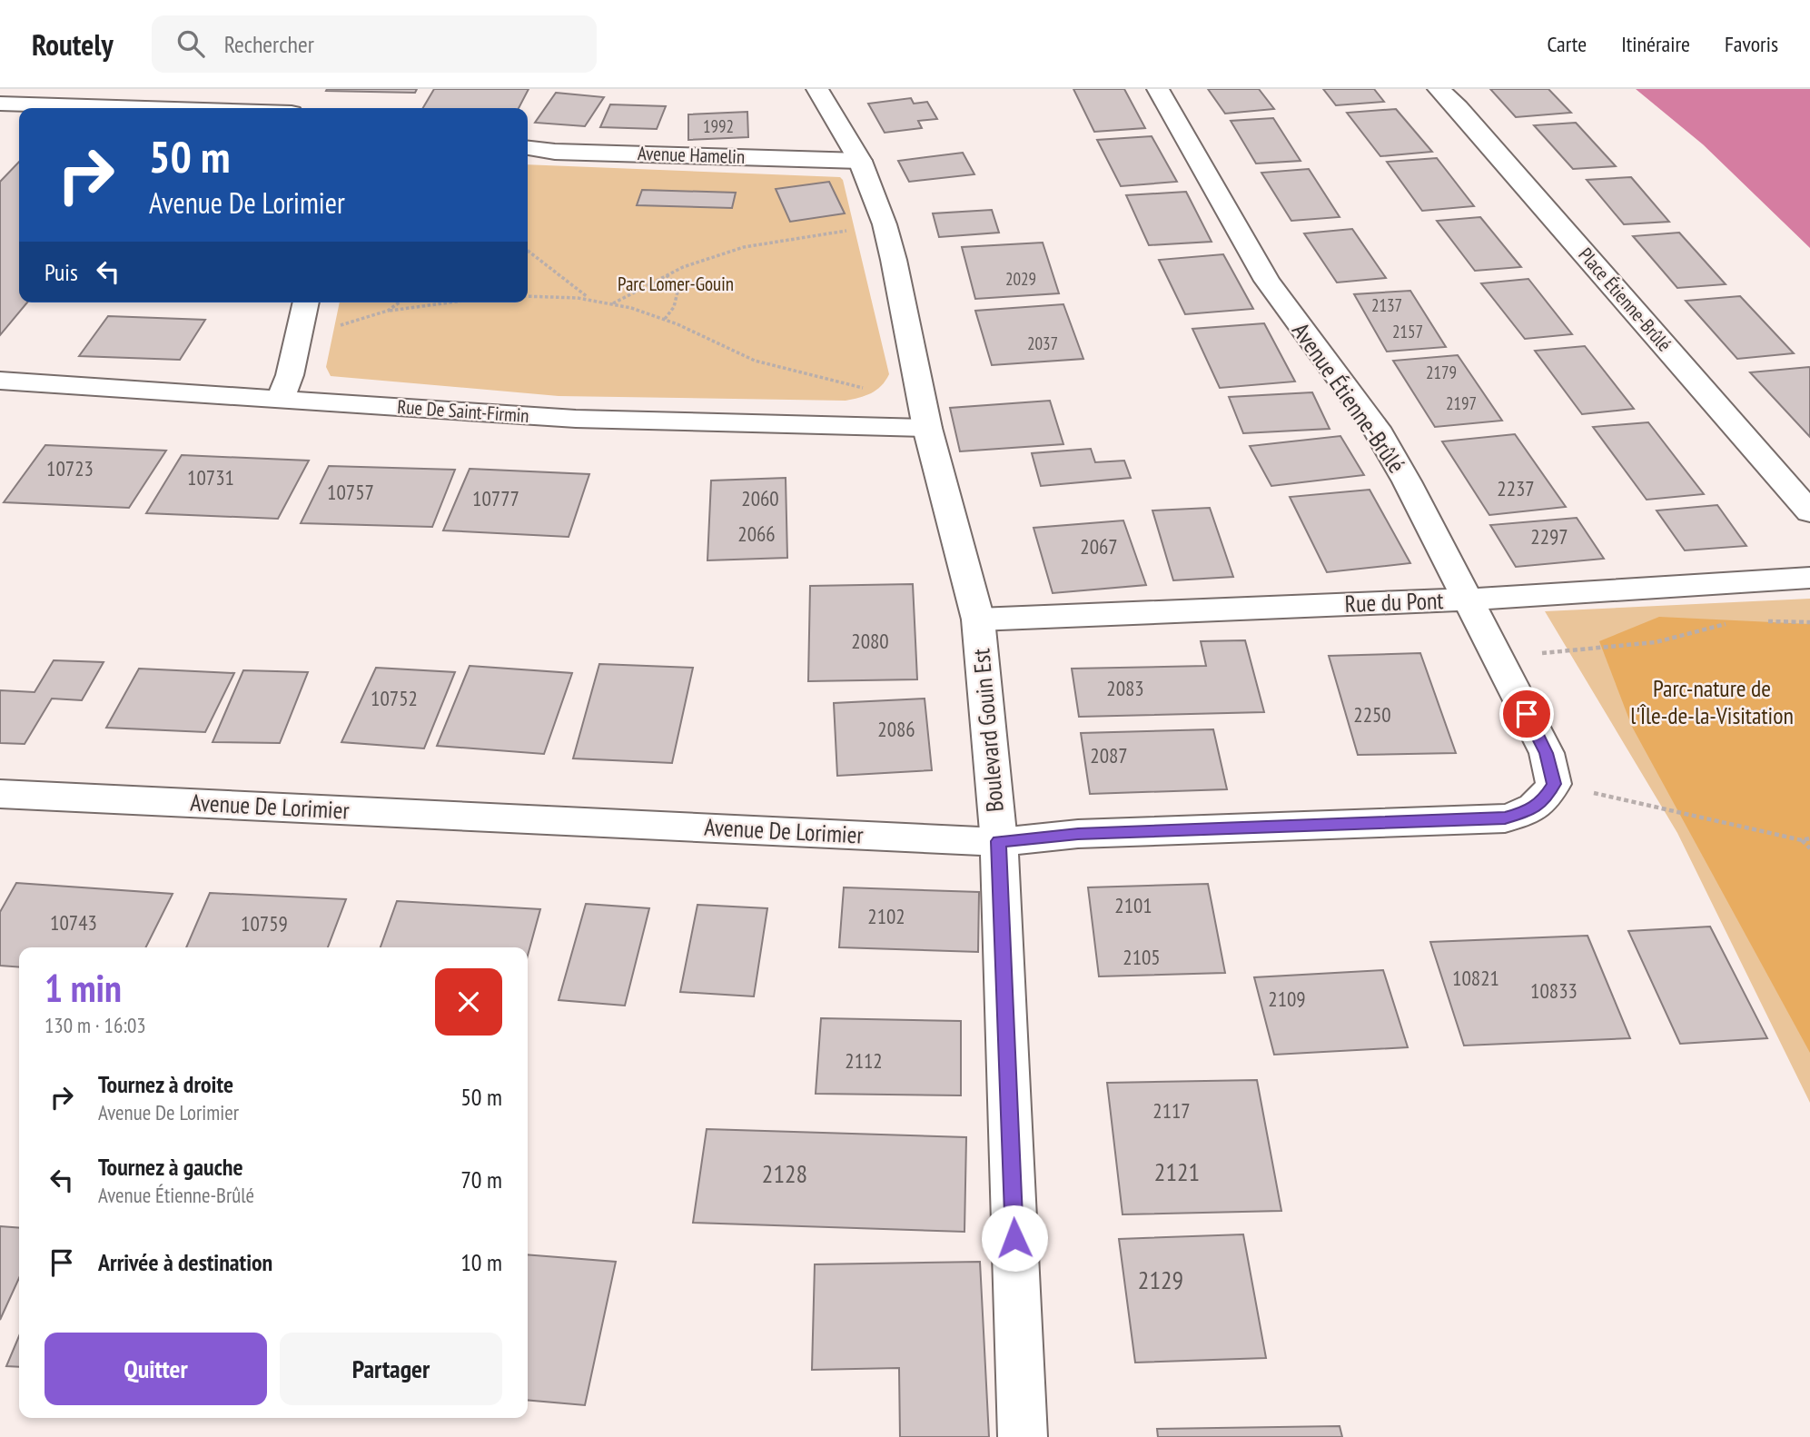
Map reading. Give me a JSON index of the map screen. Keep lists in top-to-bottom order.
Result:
{
  "streets": {
    "street": [
      "Avenue Hamelin",
      "Place Étienne-Brûlé",
      "Avenue Étienne-Brûlé",
      "Rue De Saint-Firmin",
      "Rue du Pont",
      "Boulevard Gouin Est",
      "Avenue De Lorimier"
    ]
  },
  "crossings": [
    ["Avenue Hamelin", "Boulevard Gouin Est"],
    ["Avenue Étienne-Brûlé", "Rue du Pont"],
    ["Avenue Étienne-Brûlé", "Avenue De Lorimier"],
    ["Rue De Saint-Firmin", "Boulevard Gouin Est"],
    ["Rue du Pont", "Boulevard Gouin Est"],
    ["Boulevard Gouin Est", "Avenue De Lorimier"]
  ],
  "parks": ["Parc Lomer-Gouin", "Parc-nature de l'Île-de-la-Visitation"],
  "house_numbers": [
    "1992",
    "2029",
    "2137",
    "2157",
    "2037",
    "2179",
    "2197",
    "10723",
    "10731",
    "2237",
    "10757",
    "10777",
    "2060",
    "2066",
    "2297",
    "2067",
    "2080",
    "2083",
    "10752",
    "2250",
    "2086",
    "2087",
    "2101",
    "2102",
    "10743",
    "10759",
    "2105",
    "10821",
    "10833",
    "2109",
    "2112",
    "2117",
    "2121",
    "2128",
    "2129"
  ],
  "page": {
    "header": "Routely",
    "search": "Rechercher",
    "nav": ["Carte", "Itinéraire", "Favoris"],
    "turn": ["50 m", "Avenue De Lorimier"],
    "then": "Puis",
    "heading": ["1 min", "130 m · 16:03"],
    "list": [
      {
        "name": "Tournez à droite",
        "note": "Avenue De Lorimier",
        "value": "50 m"
      },
      {
        "name": "Tournez à gauche",
        "note": "Avenue Étienne-Brûlé",
        "value": "70 m"
      },
      {
        "name": "Arrivée à destination",
        "value": "10 m"
      }
    ],
    "buttons": ["Quitter", "Partager"]
  }
}
